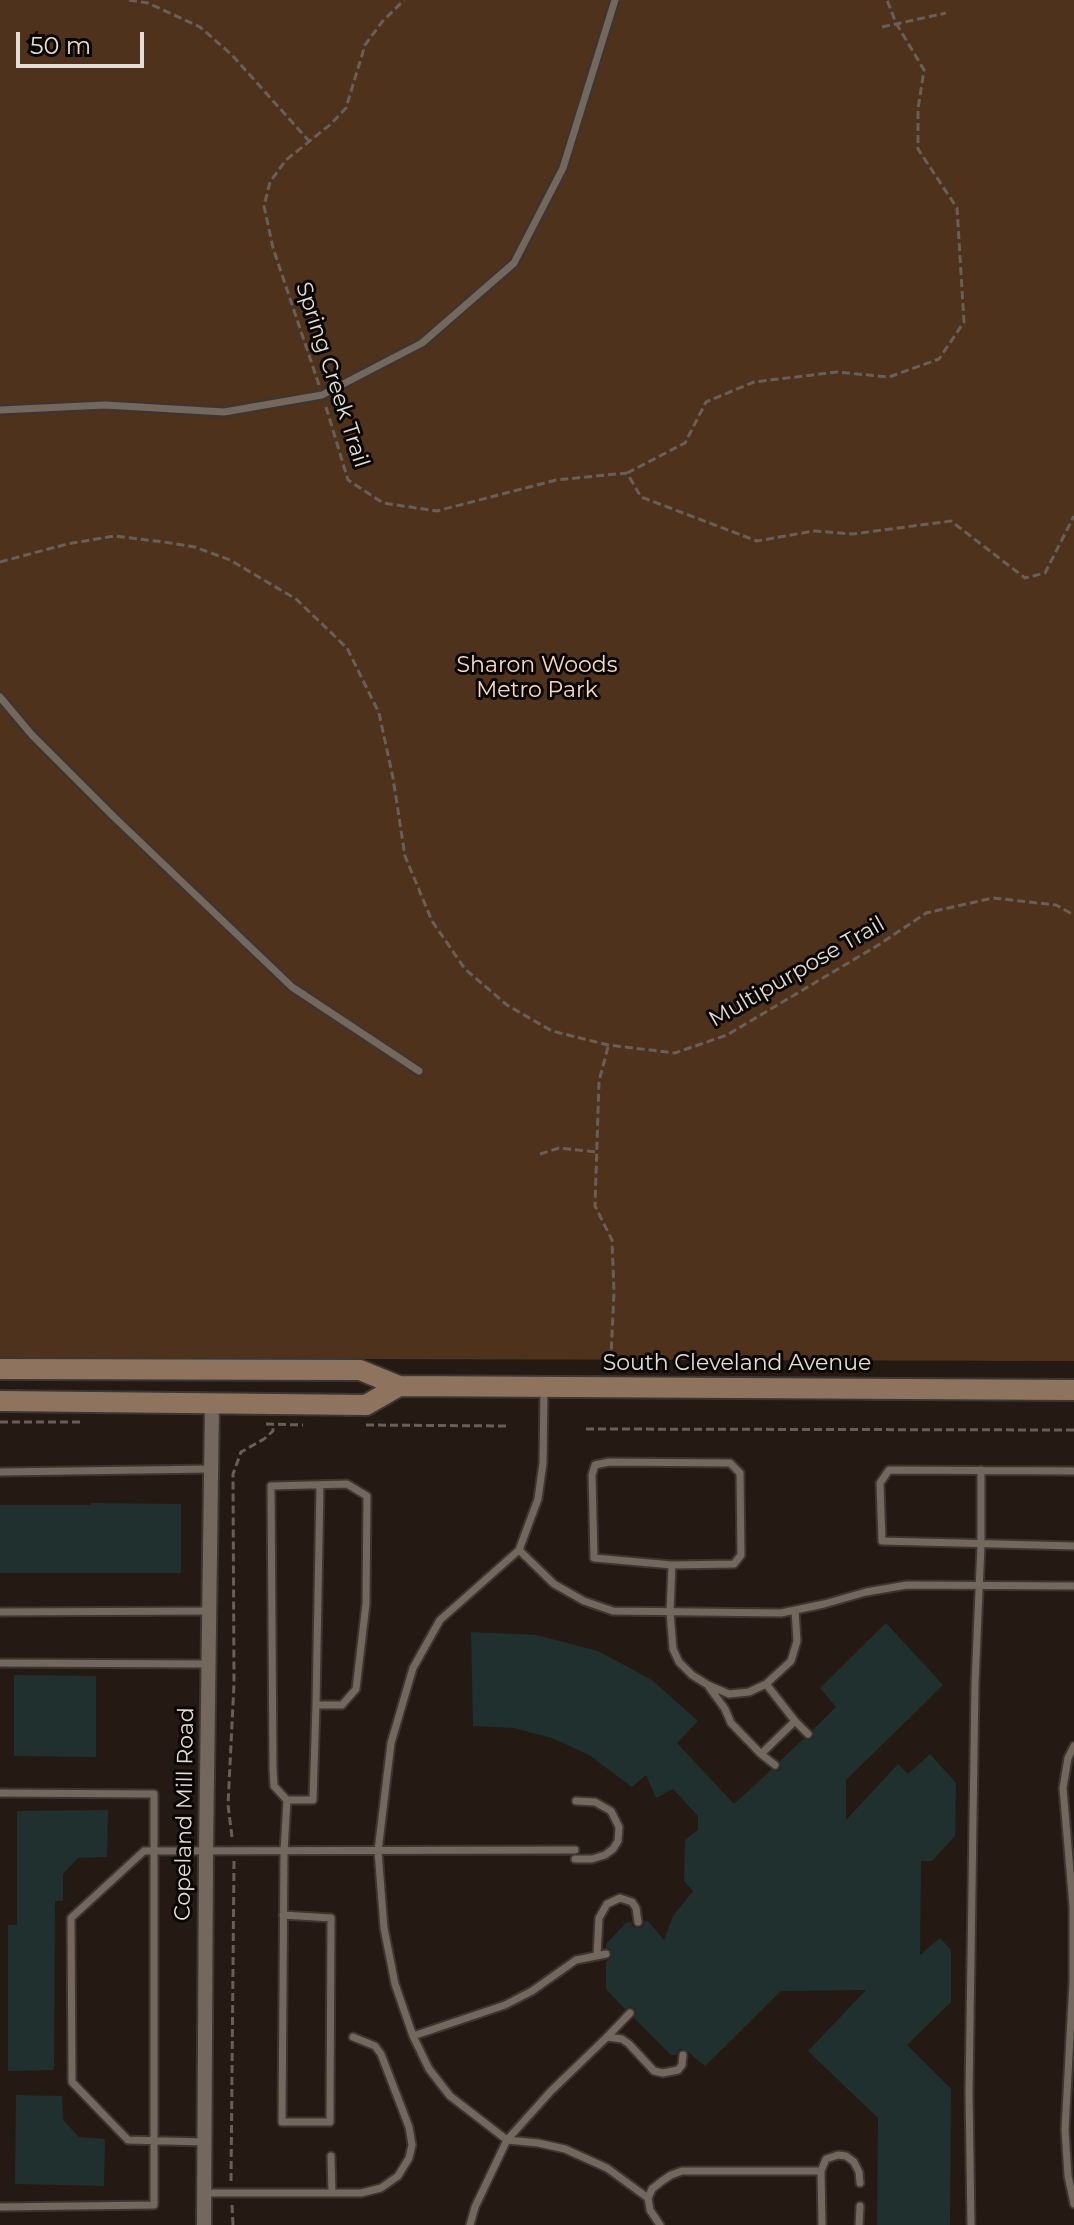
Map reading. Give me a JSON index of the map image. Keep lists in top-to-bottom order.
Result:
{
  "streets": {
    "main road": ["South Cleveland Avenue"],
    "street": ["Copeland Mill Road"],
    "path": ["Spring Creek Trail", "Multipurpose Trail"]
  },
  "crossings": [
    ["South Cleveland Avenue", "Copeland Mill Road"]
  ],
  "parks": ["Sharon Woods Metro Park"],
  "scale_bar": "50 m"
}
